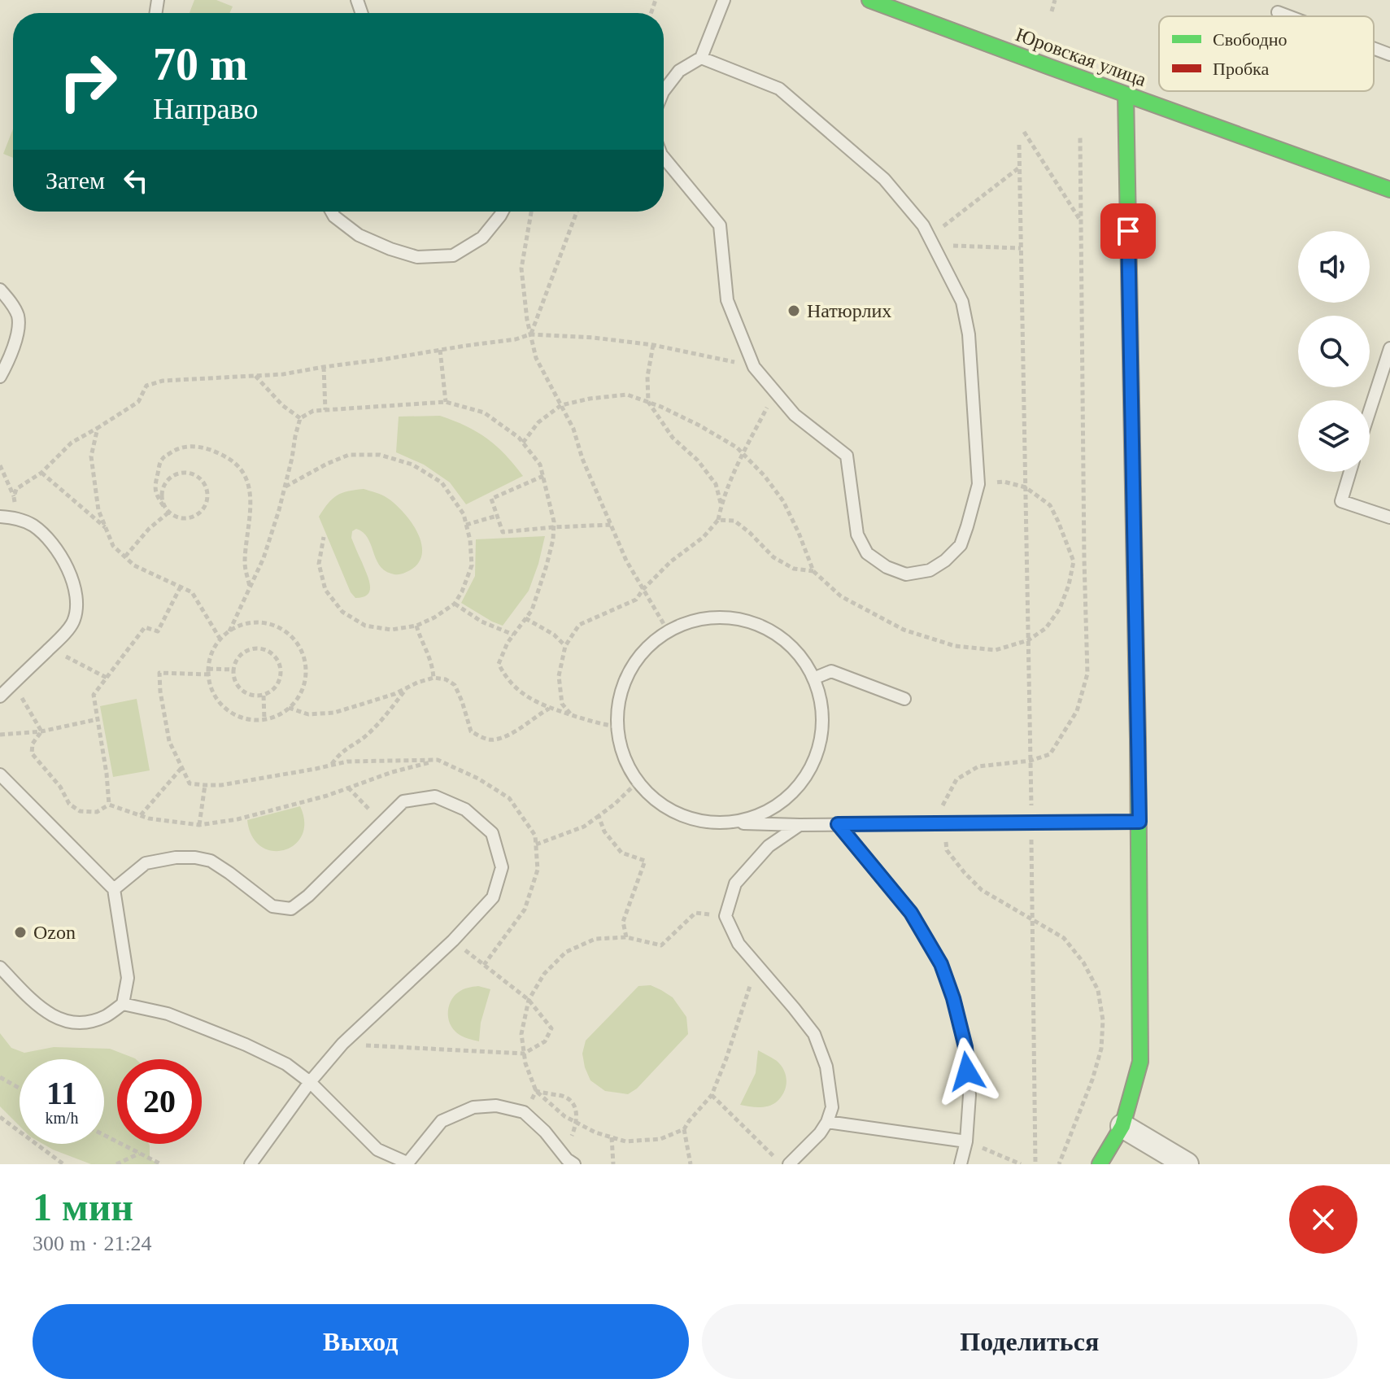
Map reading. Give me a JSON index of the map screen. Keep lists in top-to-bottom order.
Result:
{
  "streets": {
    "street": ["Юровская улица"]
  },
  "places": ["Натюрлих", "Ozon"],
  "legend": ["Свободно", "Пробка"],
  "page": {
    "turn": ["70 m", "Направо"],
    "then": "Затем",
    "speed": "11 km/h",
    "limit": "20",
    "heading": ["1 мин", "300 m · 21:24"],
    "buttons": ["Выход", "Поделиться"]
  }
}
